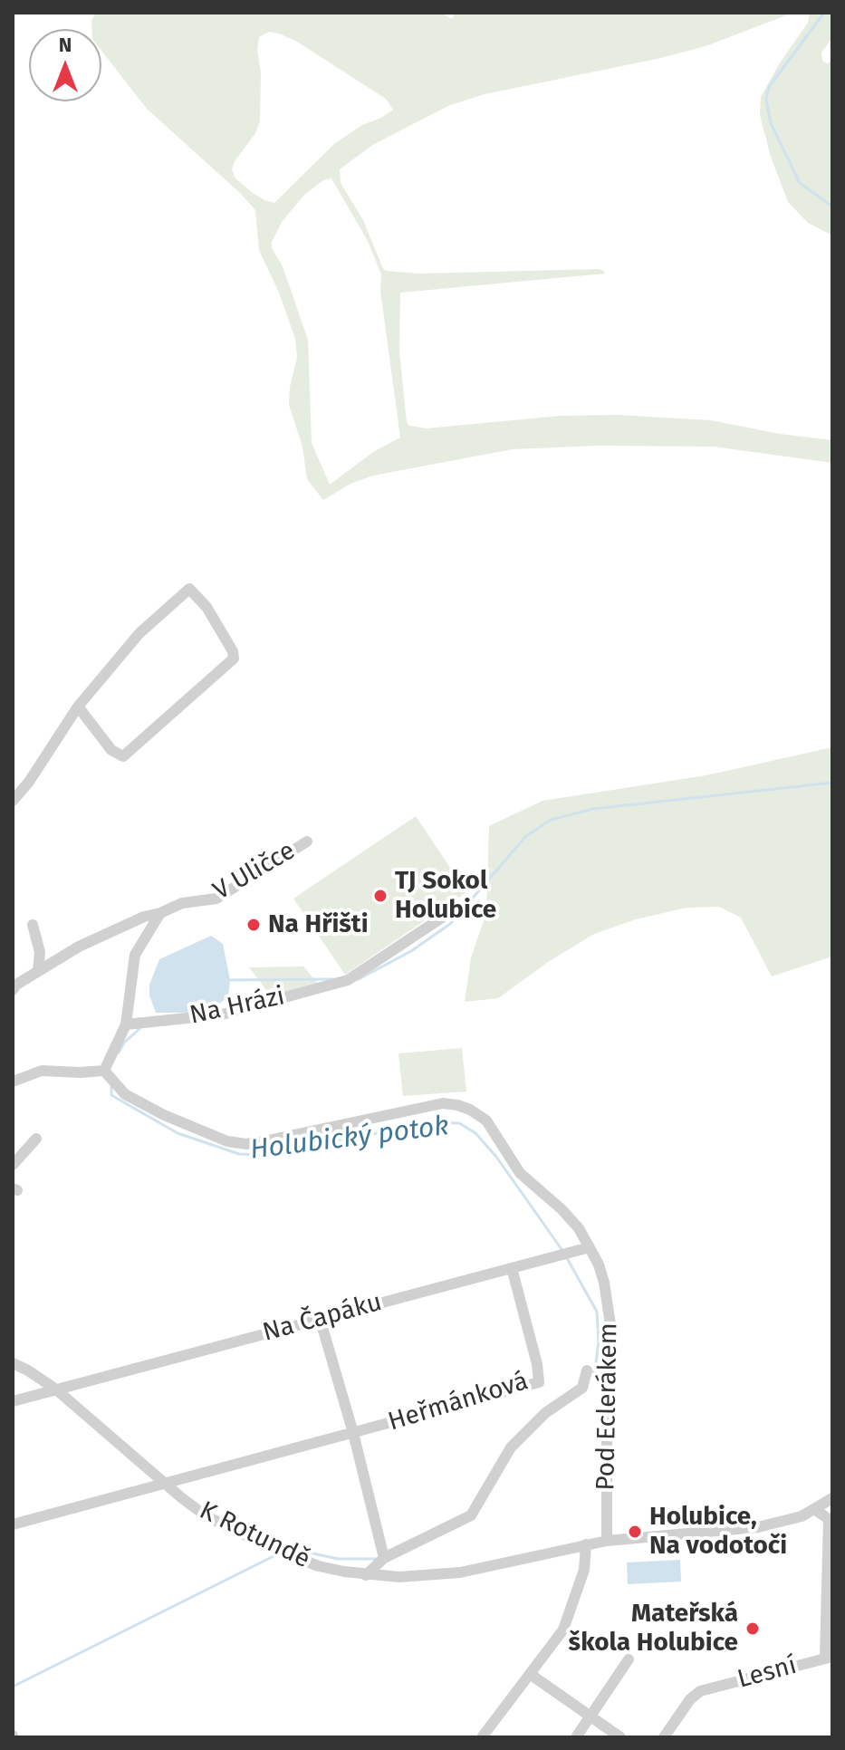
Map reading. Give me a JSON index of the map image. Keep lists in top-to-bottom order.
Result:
{
  "streets": {
    "street": [
      "V Uličce",
      "Na Hrázi",
      "Na Čapáku",
      "Heřmánková",
      "Pod Eclerákem",
      "K Rotundě",
      "Lesní"
    ]
  },
  "crossings": [
    ["Na Čapáku", "Heřmánková"],
    ["Na Čapáku", "Pod Eclerákem"],
    ["Na Čapáku", "K Rotundě"],
    ["Heřmánková", "K Rotundě"],
    ["Pod Eclerákem", "K Rotundě"],
    ["K Rotundě", "Lesní"]
  ],
  "water": ["Holubický potok"],
  "places": [
    "TJ Sokol Holubice",
    "Na Hřišti",
    "Holubice, Na vodotoči",
    "Mateřská škola Holubice"
  ],
  "north": "top"
}
